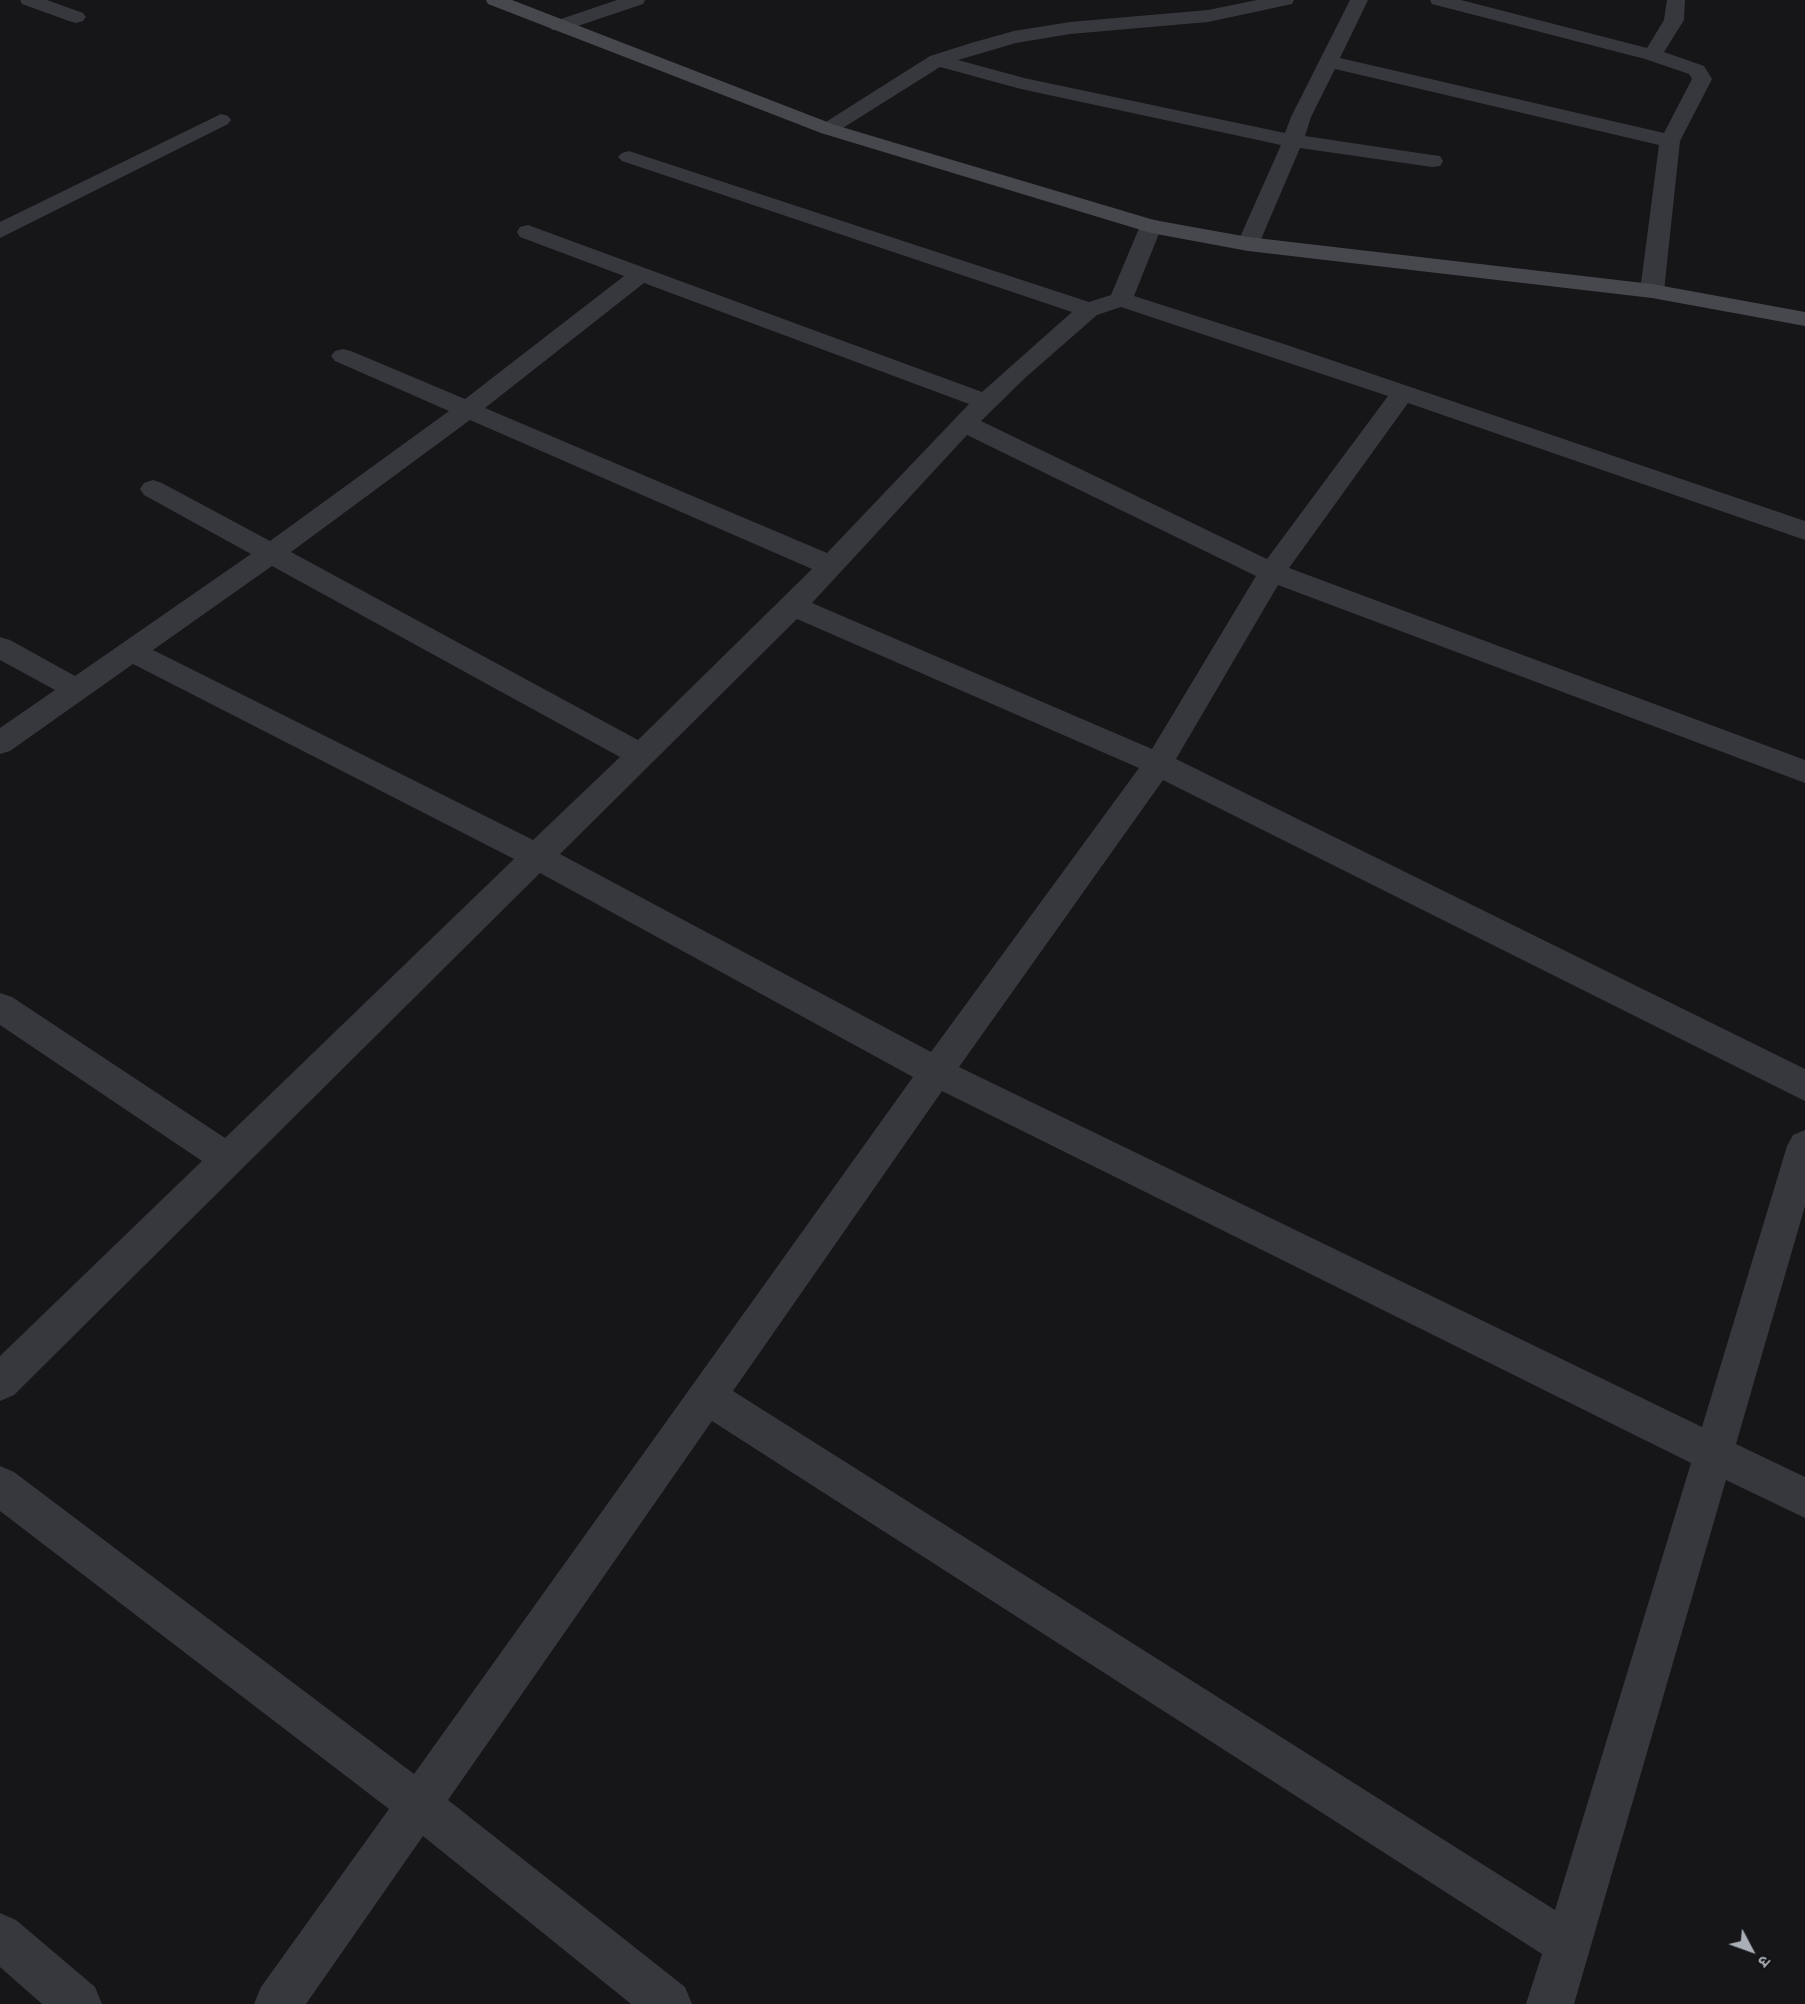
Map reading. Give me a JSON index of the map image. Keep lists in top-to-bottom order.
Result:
{
  "north": "bottom right"
}
